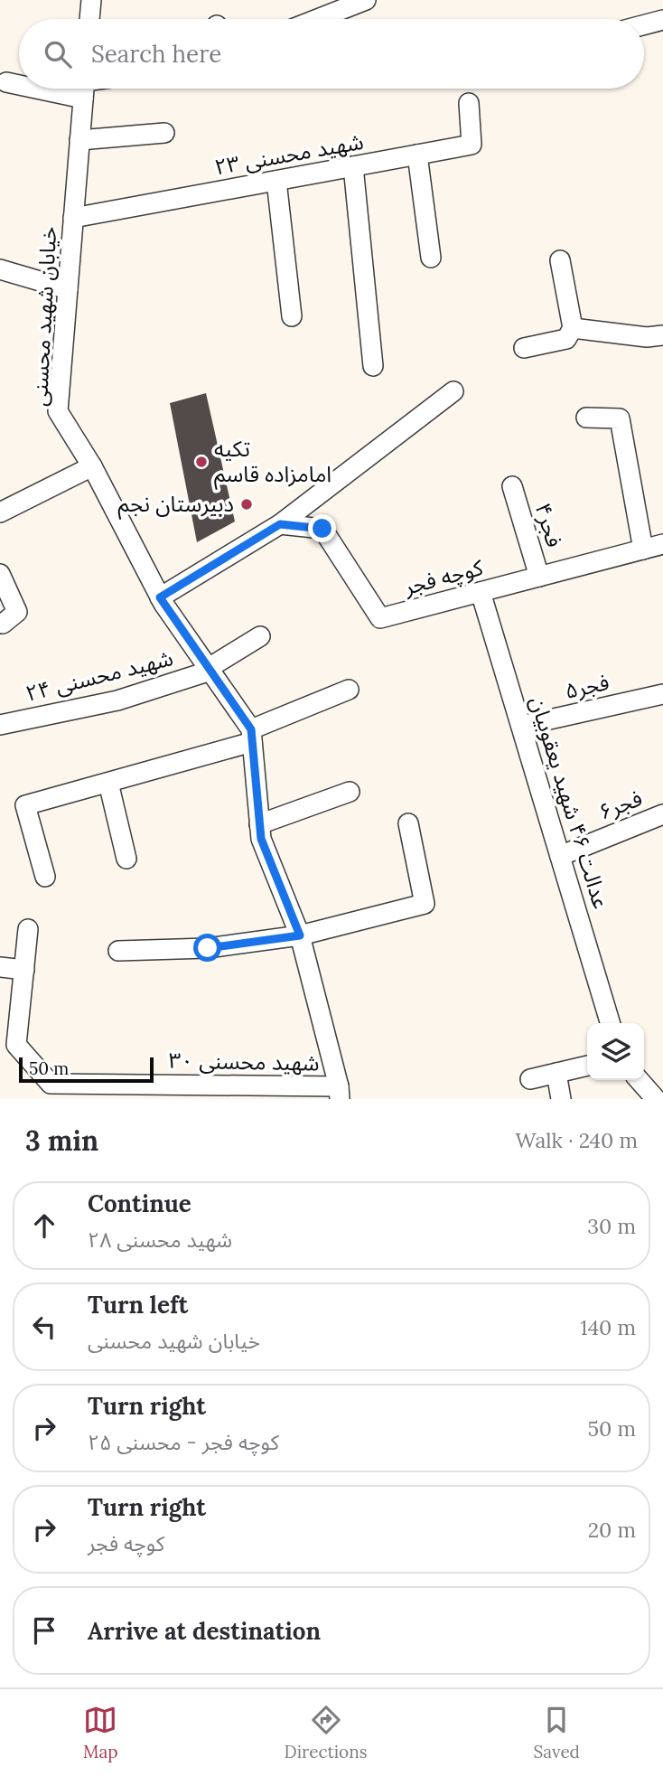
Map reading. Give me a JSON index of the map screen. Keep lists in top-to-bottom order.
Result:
{
  "streets": {
    "street": [
      "شهید محسنی ۲۳",
      "خیابان شهید محسنی",
      "فجر۴",
      "کوچه فجر",
      "شهید محسنی ۲۴",
      "فجر۵",
      "عدالت ۴۶ شهید یعقوبیان",
      "فجر۶",
      "شهید محسنی ۳۰"
    ]
  },
  "crossings": [
    ["شهید محسنی ۲۳", "خیابان شهید محسنی"],
    ["خیابان شهید محسنی", "شهید محسنی ۲۴"],
    ["خیابان شهید محسنی", "شهید محسنی ۳۰"],
    ["فجر۴", "کوچه فجر"],
    ["کوچه فجر", "عدالت ۴۶ شهید یعقوبیان"],
    ["فجر۵", "عدالت ۴۶ شهید یعقوبیان"],
    ["عدالت ۴۶ شهید یعقوبیان", "فجر۶"]
  ],
  "places": ["تکیه امامزاده قاسم", "دبیرستان نجم"],
  "scale_bar": "50 m",
  "page": {
    "search": "Search here",
    "scale": "50 m",
    "heading": ["3 min", "Walk · 240 m"],
    "list": [
      ["Continue", "شهید محسنی ۲۸", "30 m"],
      ["Turn left", "خیابان شهید محسنی", "140 m"],
      ["Turn right", "کوچه فجر - محسنی ۲۵", "50 m"],
      ["Turn right", "کوچه فجر", "20 m"],
      "Arrive at destination"
    ],
    "nav": ["Map", "Directions", "Saved"]
  }
}
